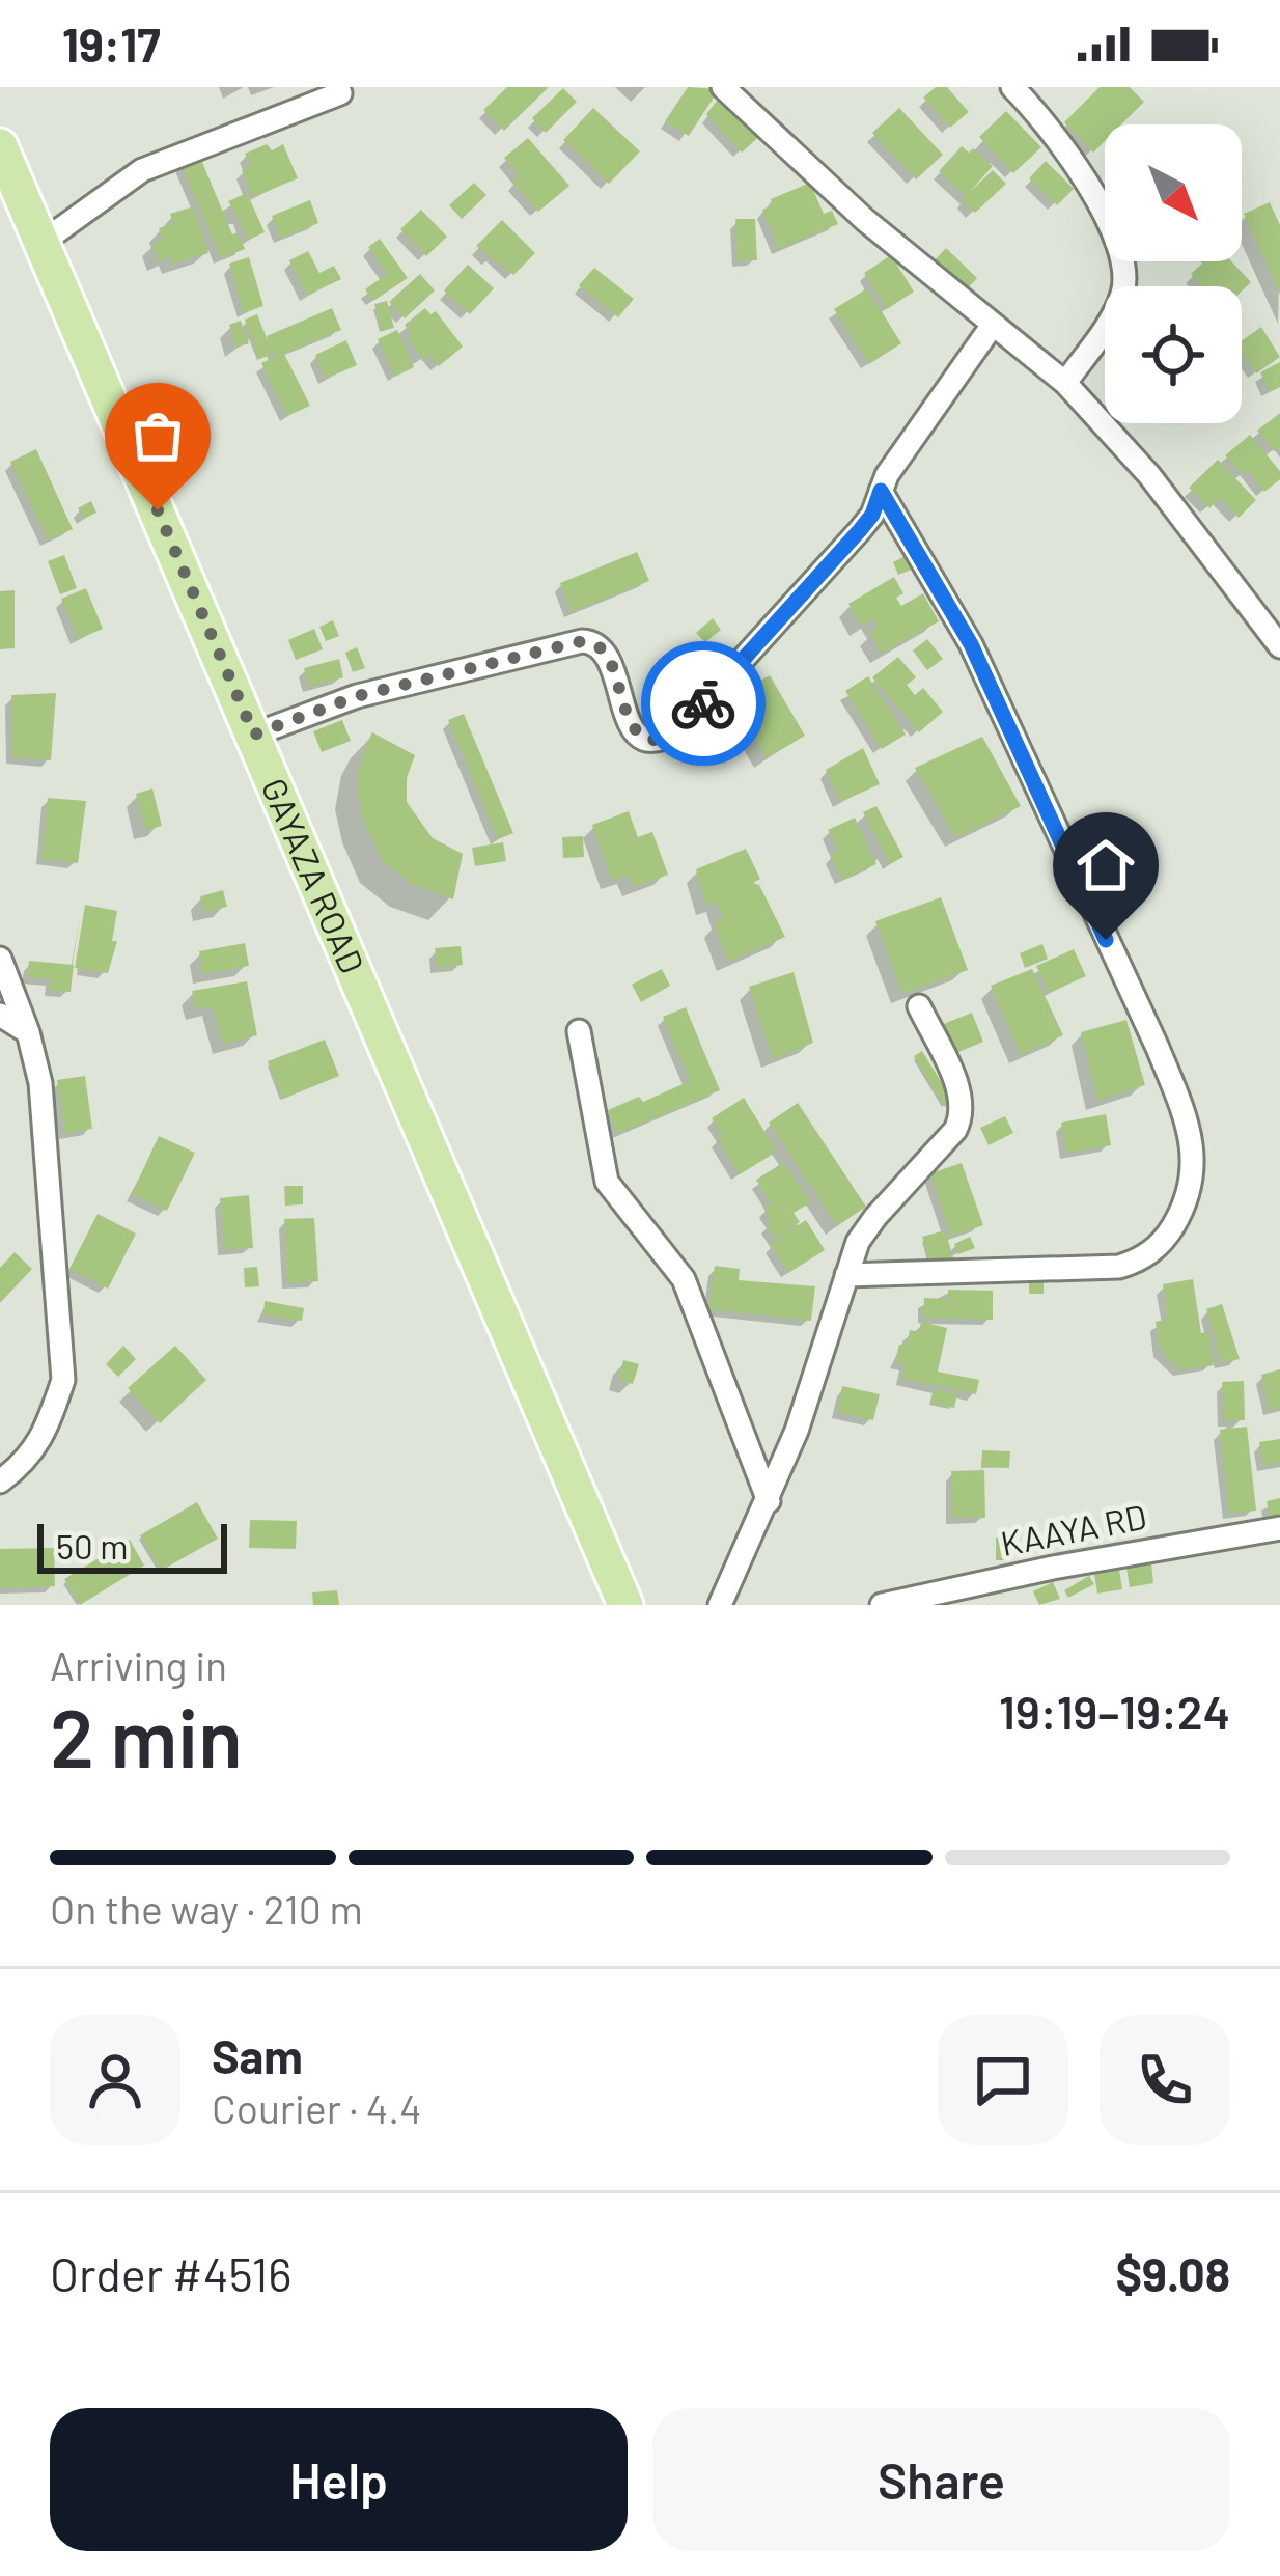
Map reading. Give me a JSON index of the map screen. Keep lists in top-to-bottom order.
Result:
{
  "streets": {
    "main road": ["GAYAZA ROAD"],
    "street": ["KAAYA RD"]
  },
  "scale_bar": "50 m",
  "north": "bottom right",
  "page": {
    "status": "19:17",
    "scale": "50 m",
    "heading": ["2 min", "Arriving in", "19:19–19:24"],
    "panel": [
      "Sam",
      "Courier · 4.4",
      "Order #4516",
      "$9.08"
    ],
    "bar": "On the way · 210 m",
    "buttons": ["Help", "Share"]
  }
}
